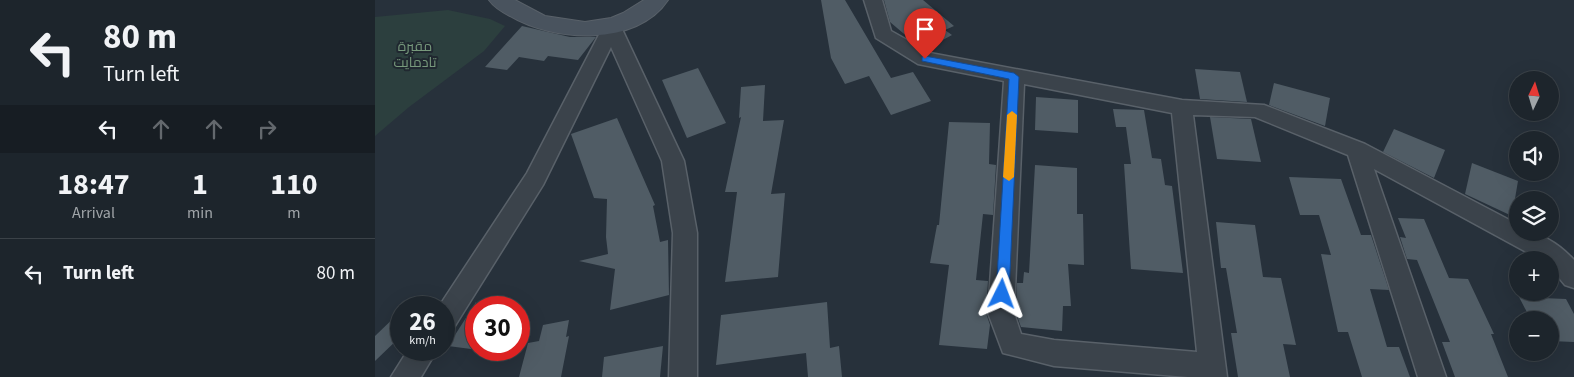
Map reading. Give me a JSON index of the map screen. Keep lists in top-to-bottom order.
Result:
{
  "parks": ["مقبرة تادمايت"],
  "north": "top",
  "page": {
    "turn": ["80 m", "Turn left"],
    "map_buttons": ["+", "−"],
    "eta": [
      "18:47",
      "Arrival",
      "1",
      "min",
      "110",
      "m"
    ],
    "list": [
      {
        "name": "Turn left",
        "value": "80 m"
      }
    ],
    "speed": "26 km/h",
    "limit": "30"
  }
}
